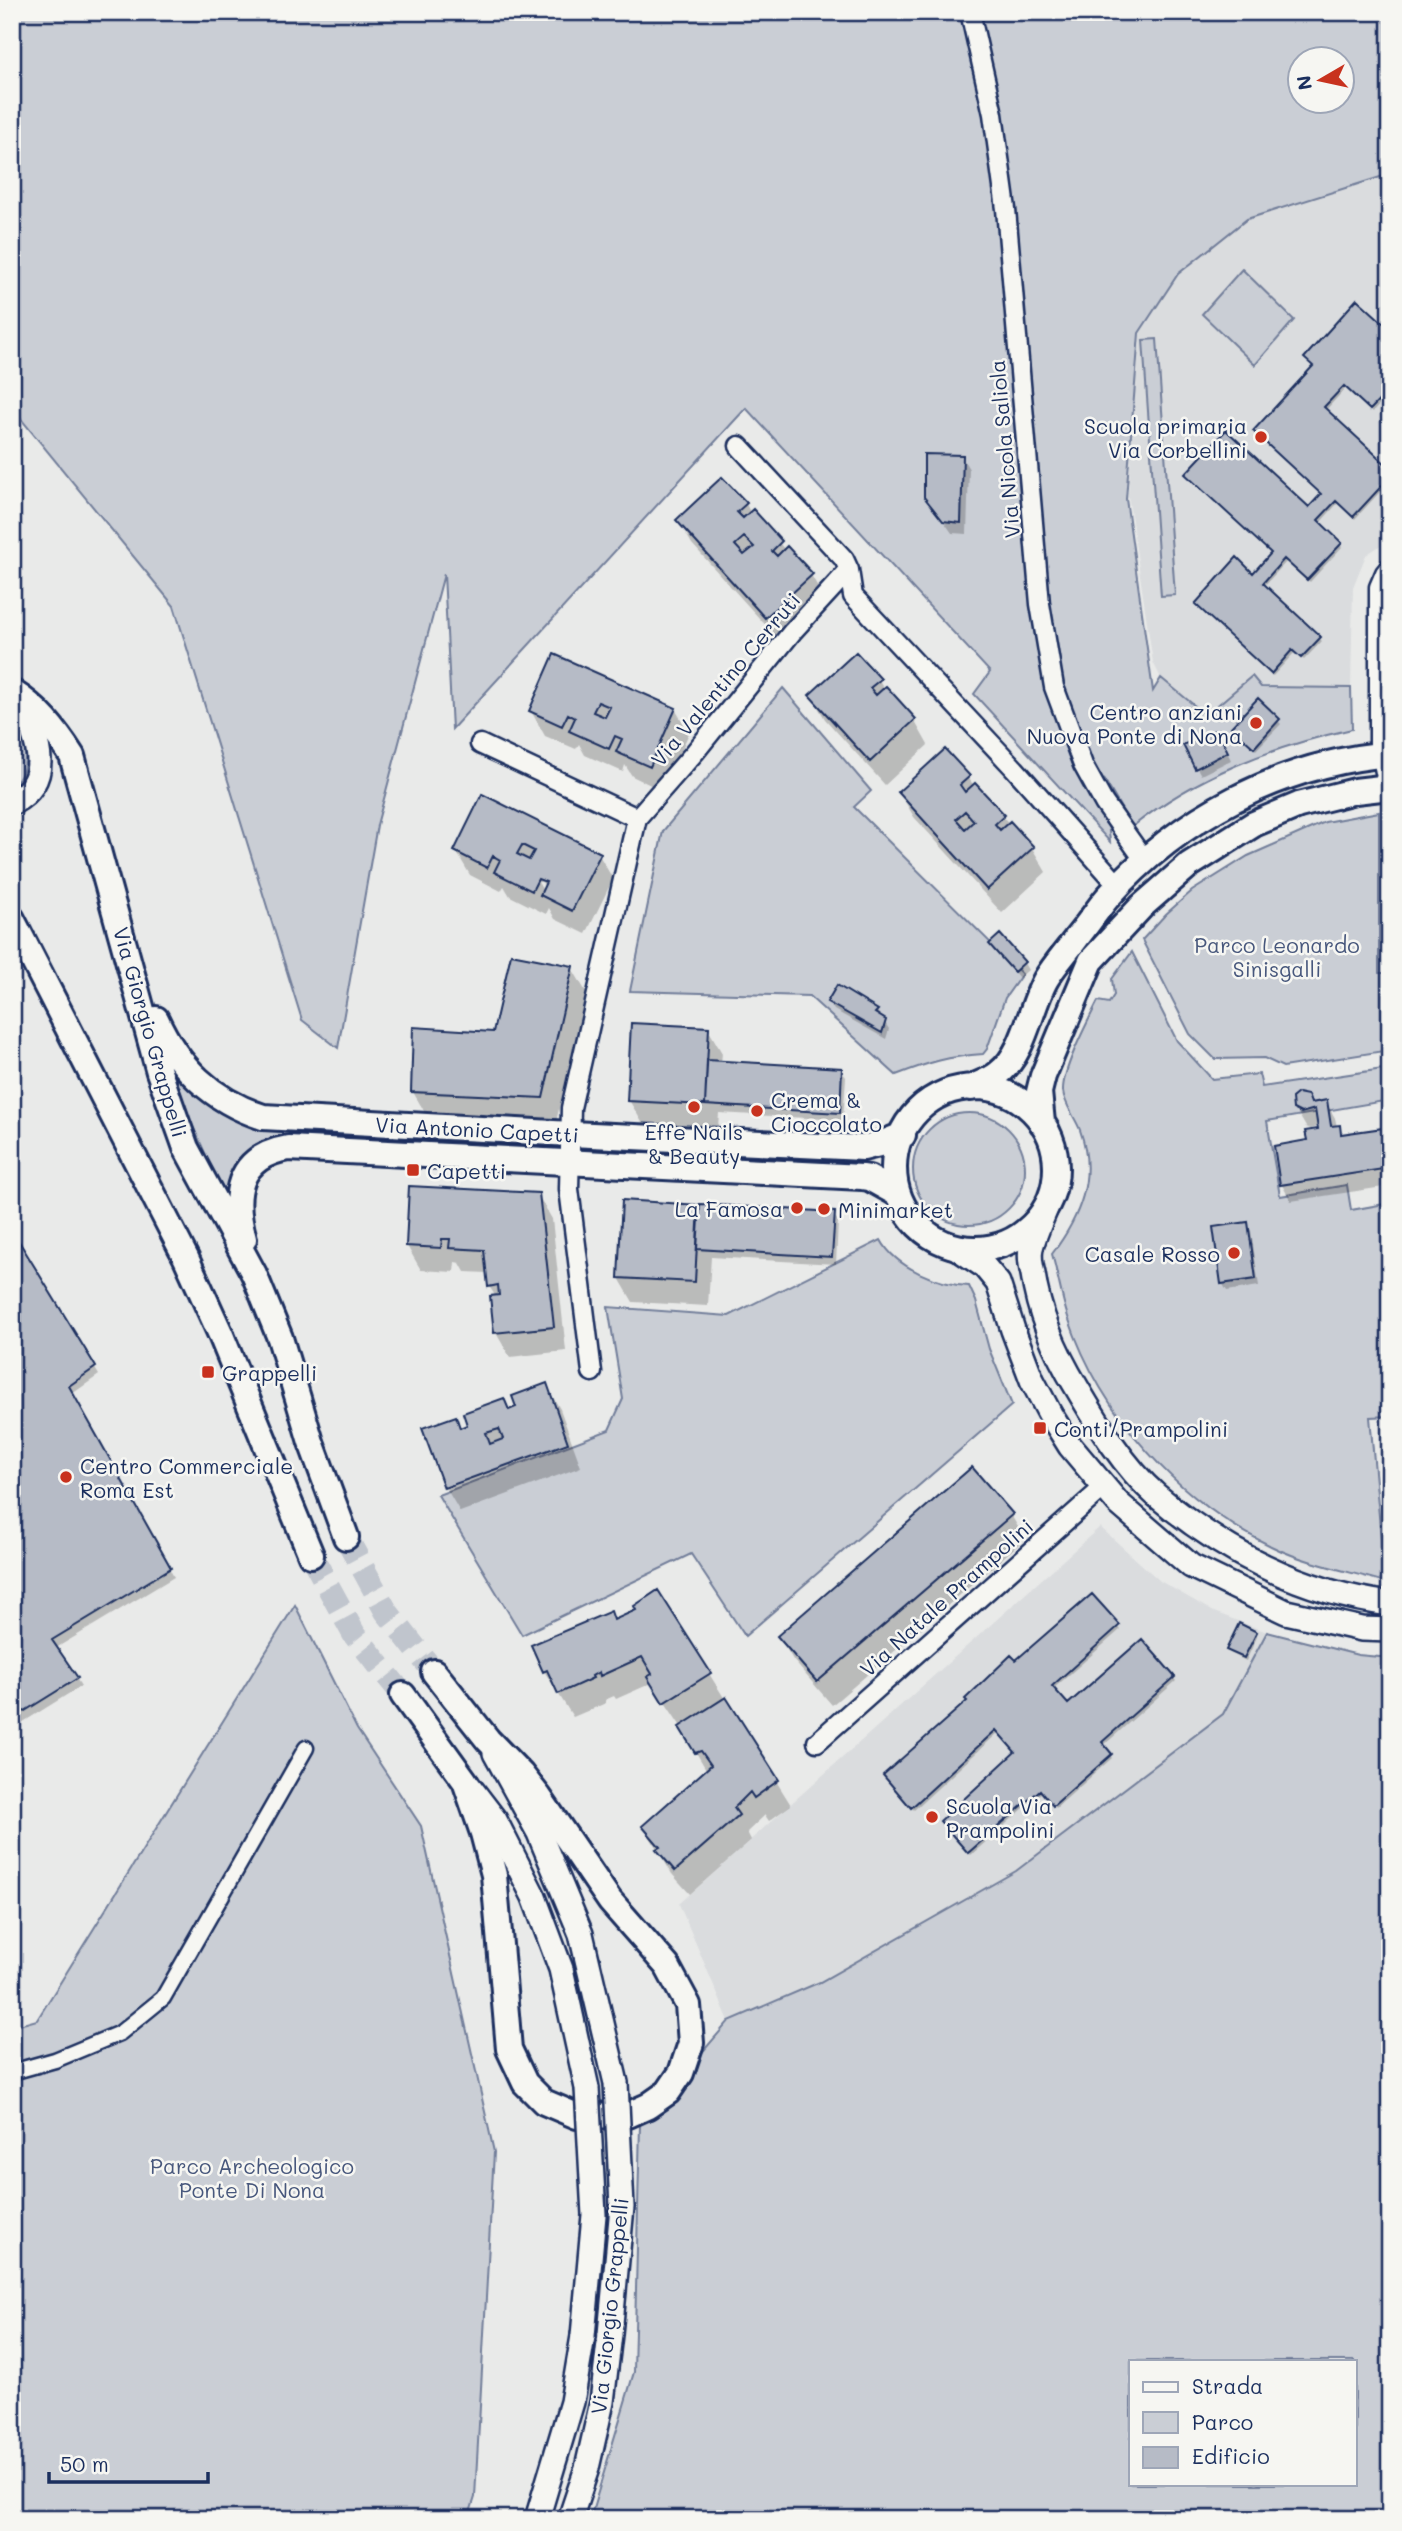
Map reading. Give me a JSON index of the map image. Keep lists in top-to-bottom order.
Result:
{
  "streets": {
    "main road": ["Via Giorgio Grappelli", "Via Antonio Capetti"],
    "street": ["Via Nicola Saliola", "Via Valentino Cerruti", "Via Natale Prampolini"]
  },
  "crossings": [
    ["Via Valentino Cerruti", "Via Antonio Capetti"],
    ["Via Giorgio Grappelli", "Via Antonio Capetti"]
  ],
  "parks": ["Parco Leonardo Sinisgalli", "Parco Archeologico Ponte Di Nona"],
  "places": {
    "other": [
      "Scuola primaria Via Corbellini",
      "Centro anziani Nuova Ponte di Nona",
      "Effe Nails & Beauty",
      "Crema & Cioccolato",
      "La Famosa",
      "Minimarket",
      "Casale Rosso",
      "Centro Commerciale Roma Est",
      "Scuola Via Prampolini"
    ],
    "transit": ["Capetti", "Grappelli", "Conti/Prampolini"]
  },
  "legend": ["Strada", "Parco", "Edificio"],
  "scale_bar": "50 m",
  "north": "left"
}
